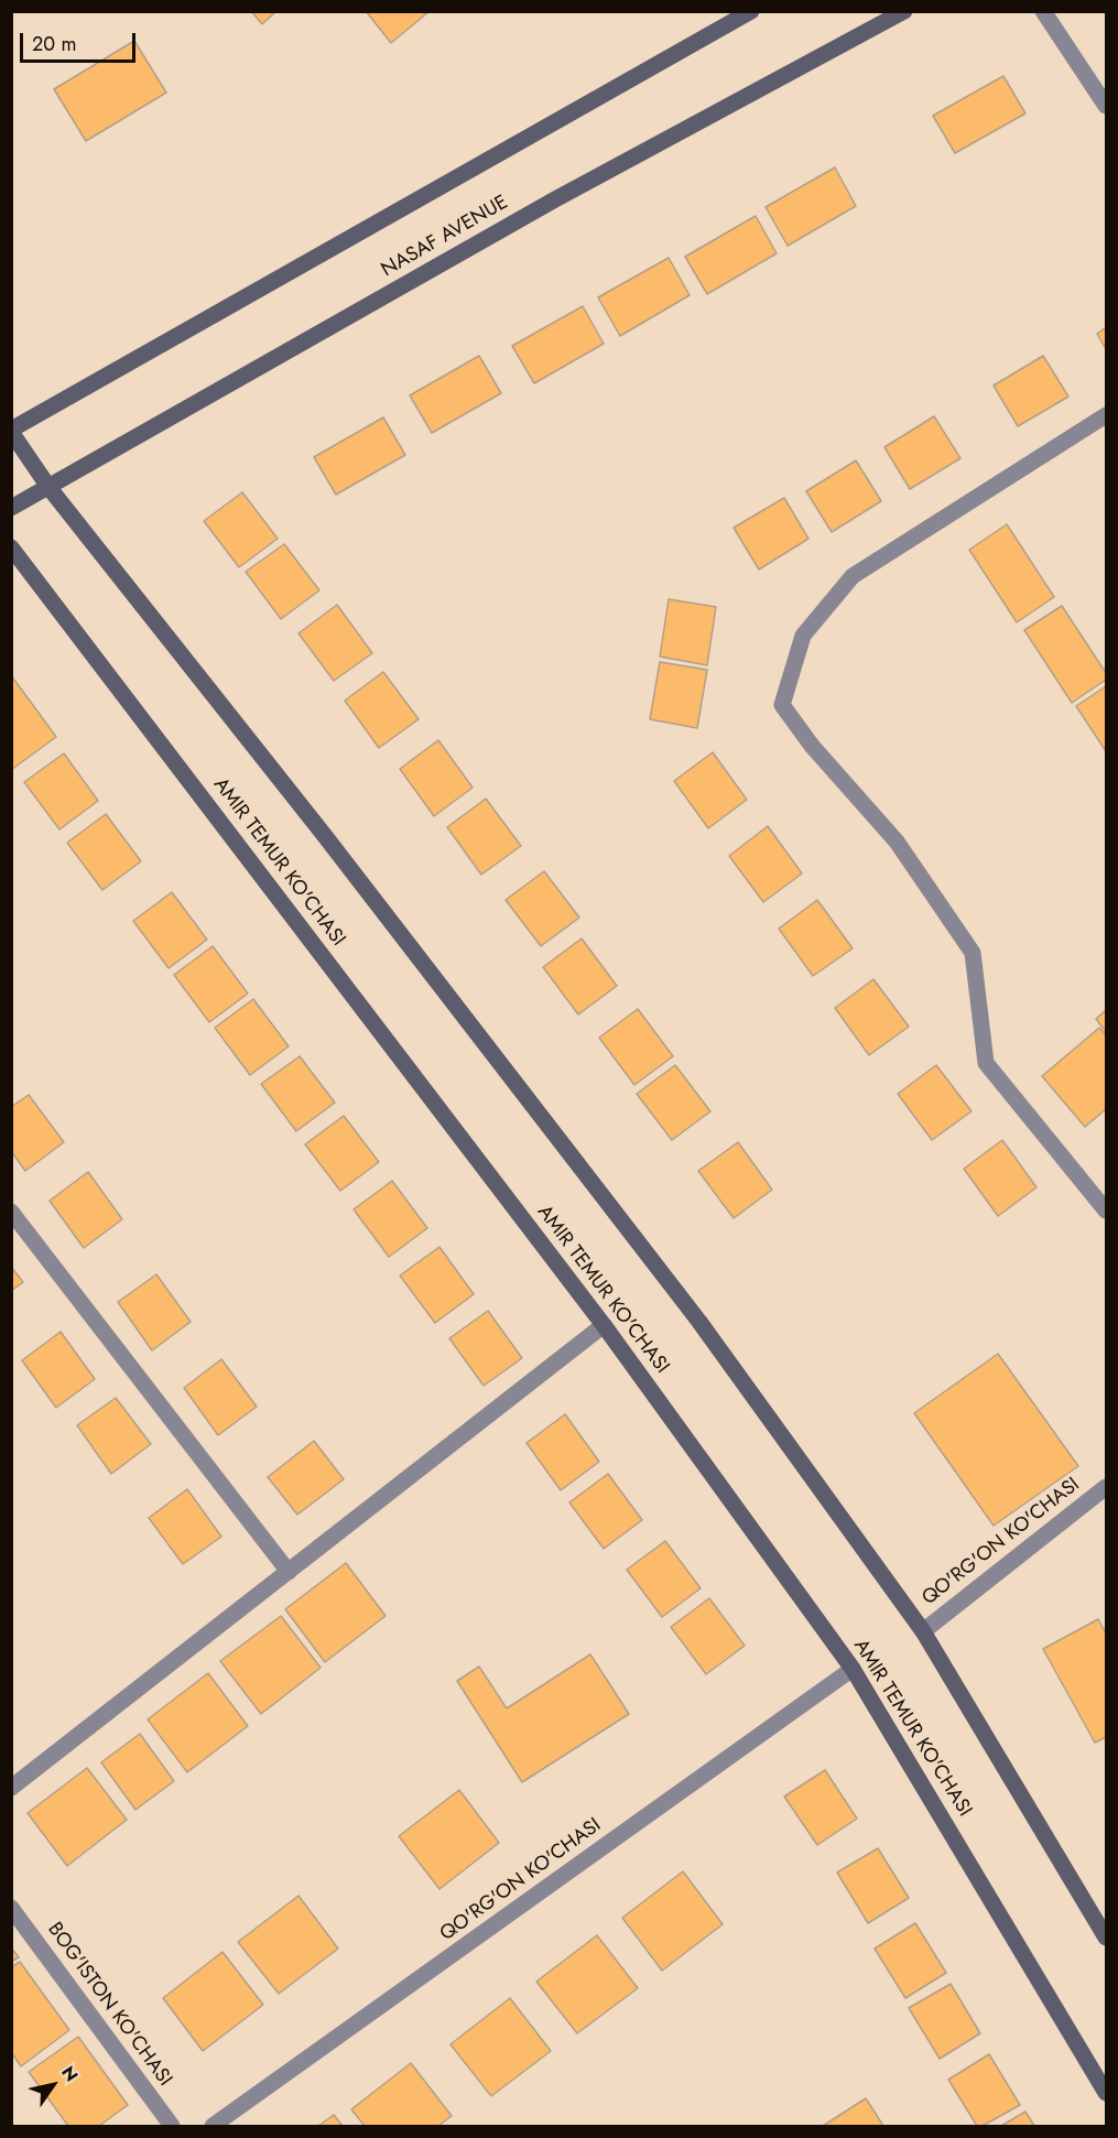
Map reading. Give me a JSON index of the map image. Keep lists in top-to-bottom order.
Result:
{
  "streets": {
    "main road": ["NASAF AVENUE", "AMIR TEMUR KO'CHASI"],
    "street": ["QO'RG'ON KO'CHASI", "BOG'ISTON KO'CHASI"]
  },
  "crossings": [
    ["AMIR TEMUR KO'CHASI", "QO'RG'ON KO'CHASI"]
  ],
  "scale_bar": "20 m",
  "north": "top right"
}
